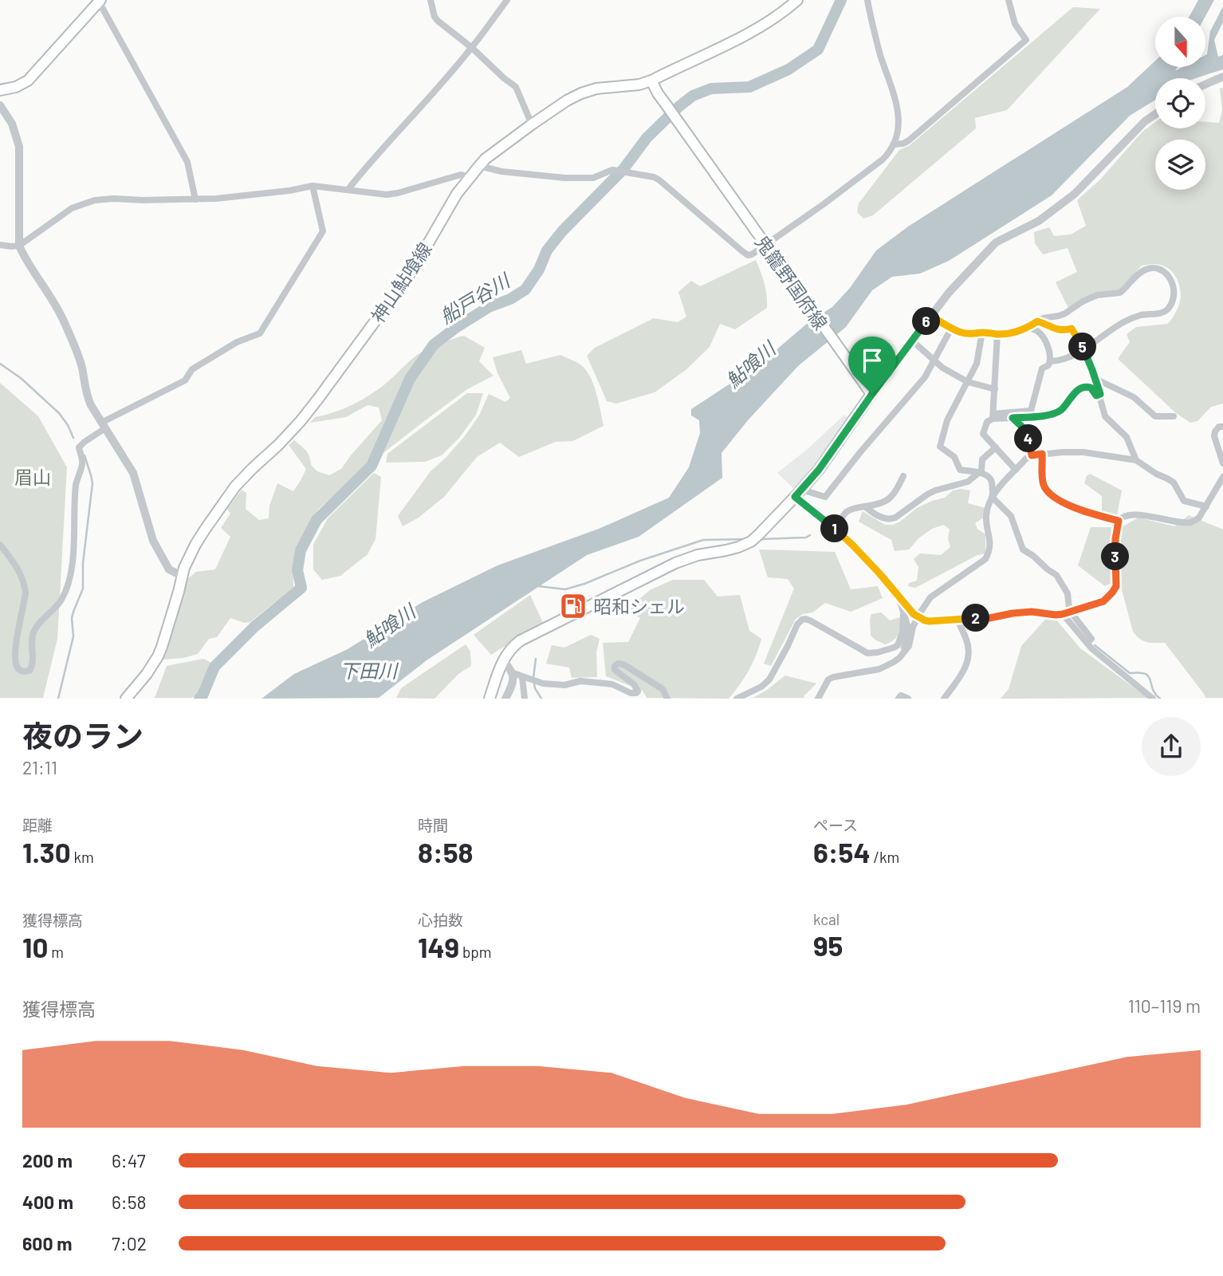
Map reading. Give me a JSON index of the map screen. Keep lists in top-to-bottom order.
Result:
{
  "streets": {
    "main road": ["神山鮎喰線", "鬼籠野国府線"]
  },
  "crossings": [
    ["神山鮎喰線", "鬼籠野国府線"]
  ],
  "water": ["船戸谷川", "鮎喰川", "下田川"],
  "parks": ["眉山"],
  "places": {
    "fuel station": ["昭和シェル"]
  },
  "north": "bottom",
  "page": {
    "pins": [
      "6",
      "5",
      "4",
      "1",
      "3",
      "2"
    ],
    "heading": ["夜のラン", "21:11"],
    "stats": [
      ["距離", "1.30 km"],
      ["時間", "8:58"],
      ["ペース", "6:54 /km"],
      ["獲得標高", "10 m"],
      ["心拍数", "149 bpm"],
      ["kcal", "95"]
    ],
    "chart": ["獲得標高", "110–119 m"],
    "list": [
      {
        "name": "200 m",
        "note": "6:47"
      },
      {
        "name": "400 m",
        "note": "6:58"
      },
      {
        "name": "600 m",
        "note": "7:02"
      }
    ]
  }
}
